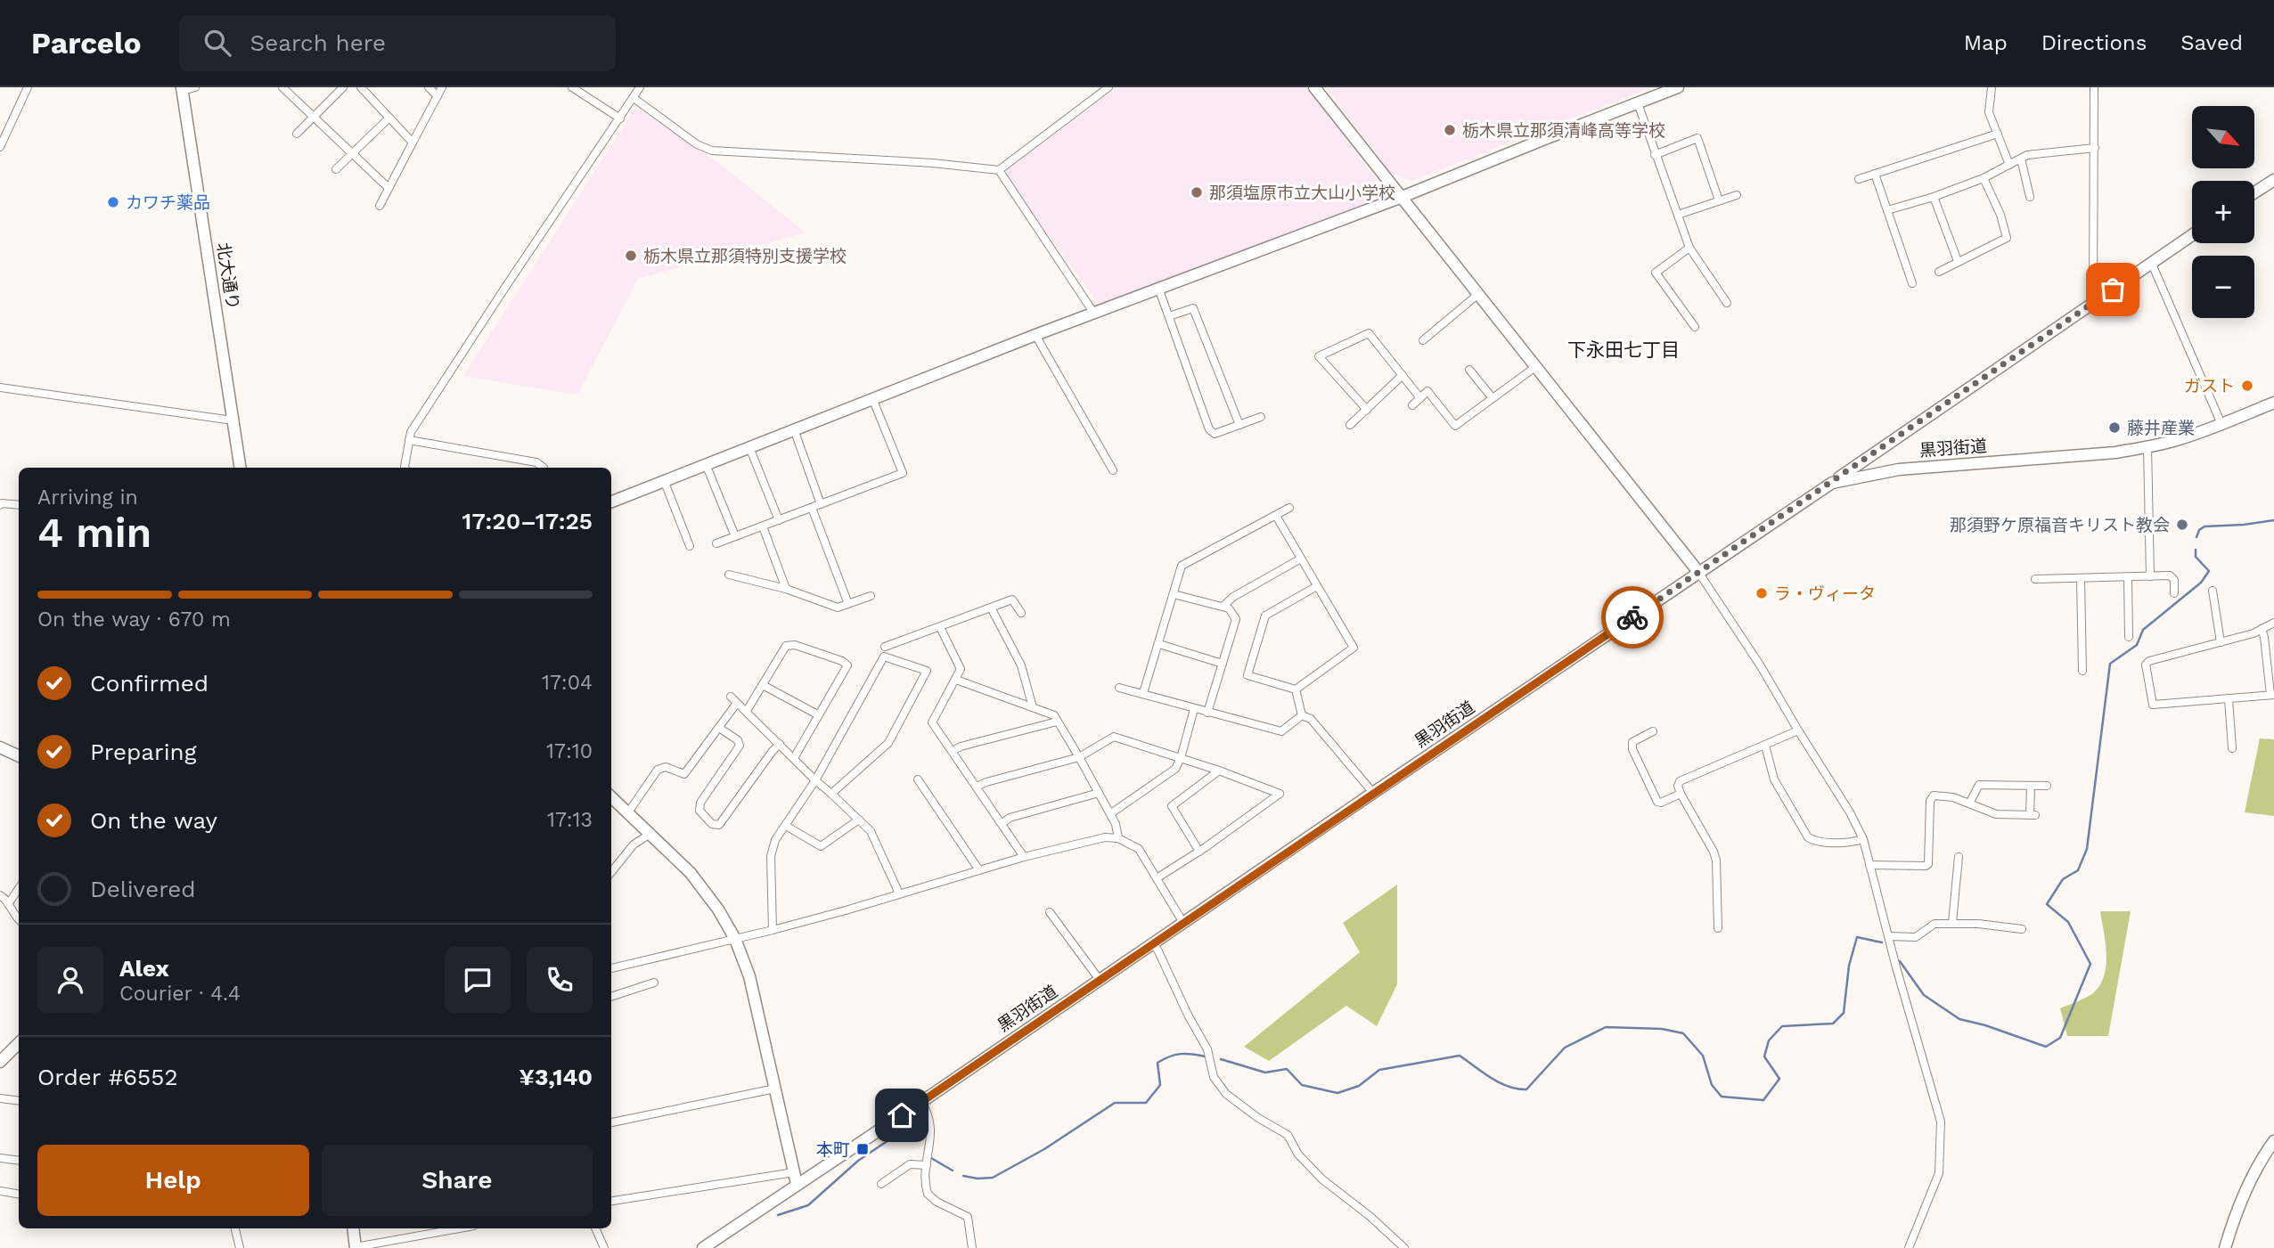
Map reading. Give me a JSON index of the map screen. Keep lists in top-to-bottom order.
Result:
{
  "streets": {
    "street": ["北大通り", "黒羽街道"]
  },
  "districts": ["下永田七丁目"],
  "places": {
    "other": [
      "栃木県立那須清峰高等学校",
      "那須塩原市立大山小学校",
      "カワチ薬品",
      "栃木県立那須特別支援学校",
      "ガスト",
      "藤井産業",
      "那須野ケ原福音キリスト教会",
      "ラ・ヴィータ"
    ],
    "transit": ["本町"]
  },
  "north": "bottom right",
  "page": {
    "header": "Parcelo",
    "search": "Search here",
    "nav": ["Map", "Directions", "Saved"],
    "map_buttons": ["+", "−"],
    "heading": ["4 min", "Arriving in", "17:20–17:25"],
    "panel": [
      "Alex",
      "Courier · 4.4",
      "Order #6552",
      "¥3,140"
    ],
    "bar": "On the way · 670 m",
    "list": [
      ["Confirmed", "17:04"],
      ["Preparing", "17:10"],
      ["On the way", "17:13"],
      "Delivered"
    ],
    "buttons": ["Help", "Share"]
  }
}
